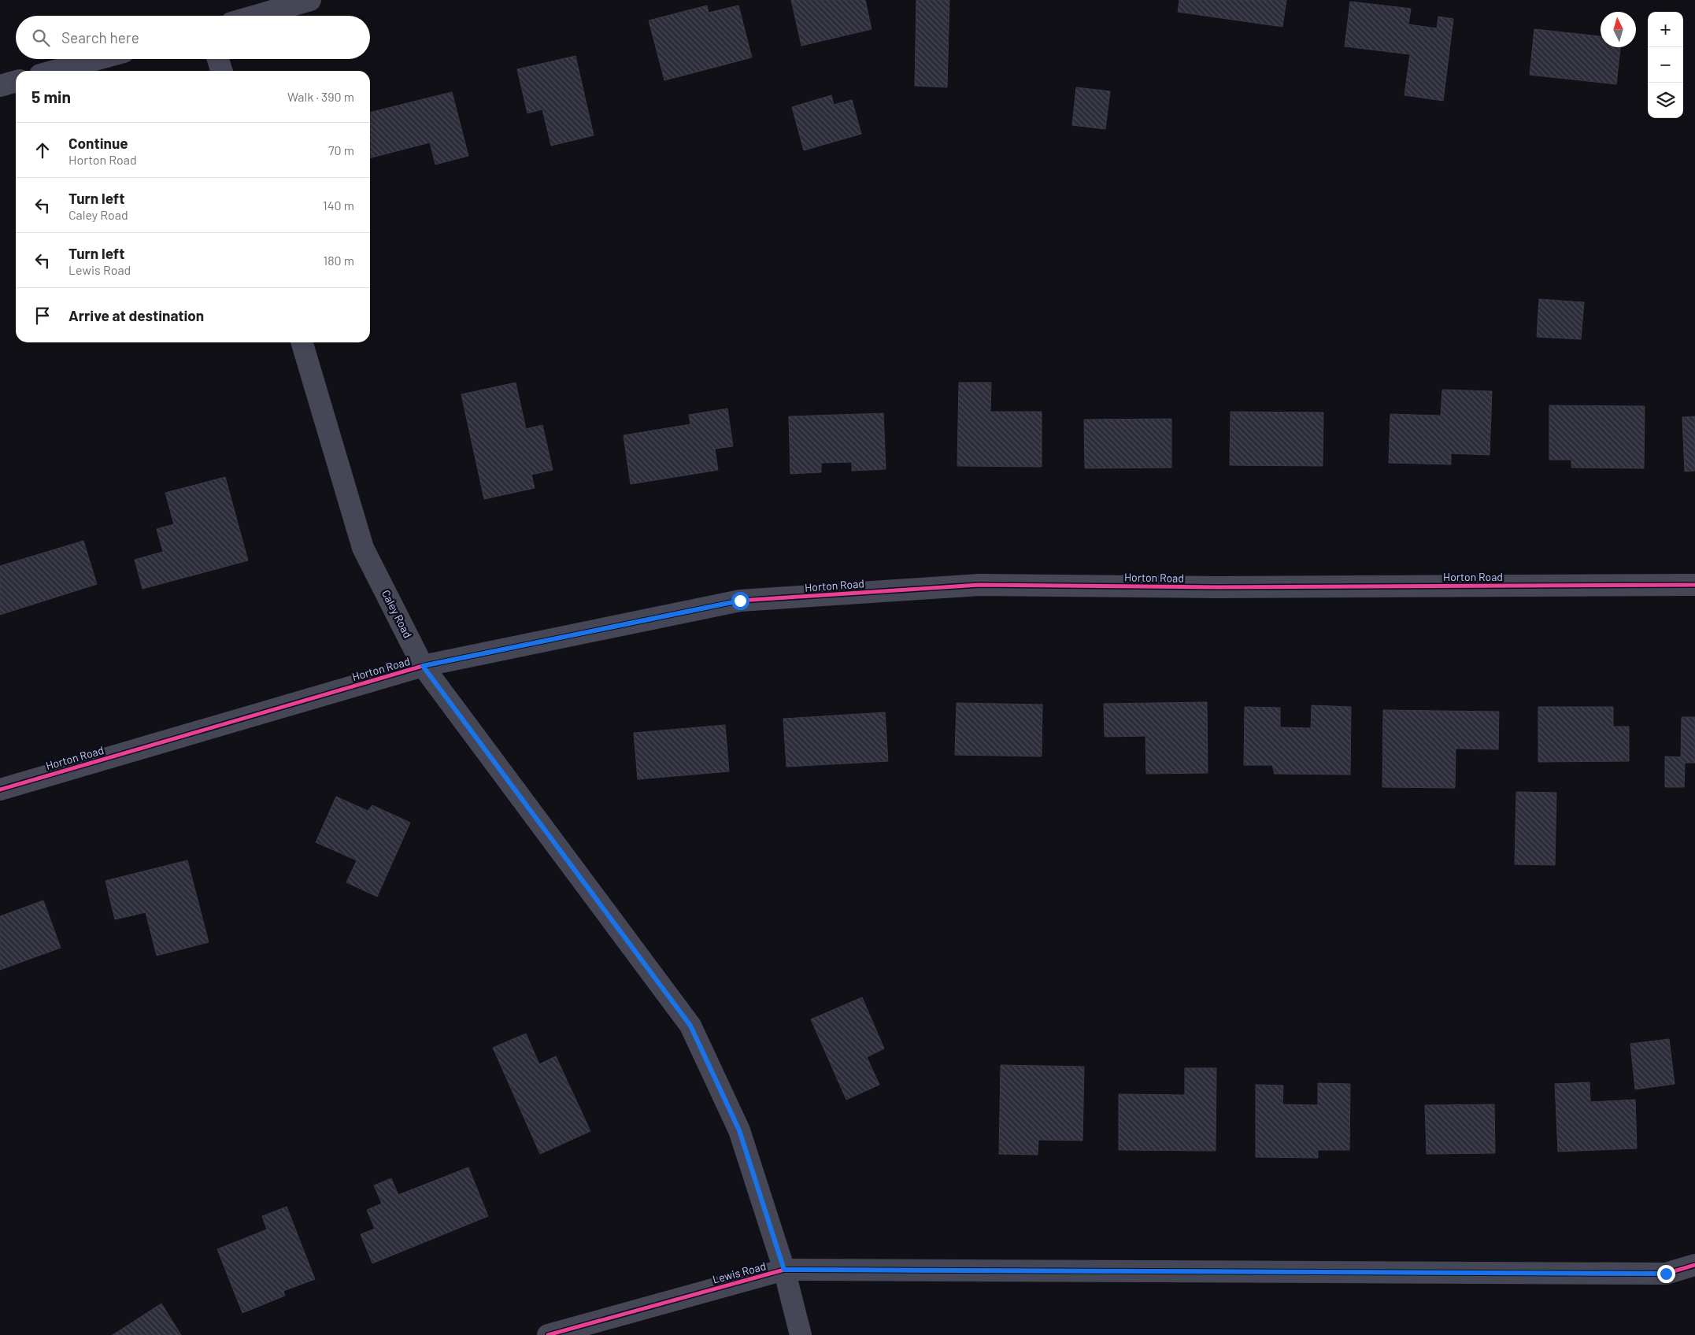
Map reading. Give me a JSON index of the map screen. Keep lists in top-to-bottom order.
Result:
{
  "streets": {
    "street": ["Horton Road", "Caley Road", "Lewis Road"]
  },
  "crossings": [
    ["Horton Road", "Caley Road"],
    ["Caley Road", "Lewis Road"]
  ],
  "north": "top",
  "page": {
    "map_buttons": ["+", "−"],
    "search": "Search here",
    "heading": ["5 min", "Walk · 390 m"],
    "list": [
      ["Continue", "Horton Road", "70 m"],
      ["Turn left", "Caley Road", "140 m"],
      ["Turn left", "Lewis Road", "180 m"],
      "Arrive at destination"
    ]
  }
}
